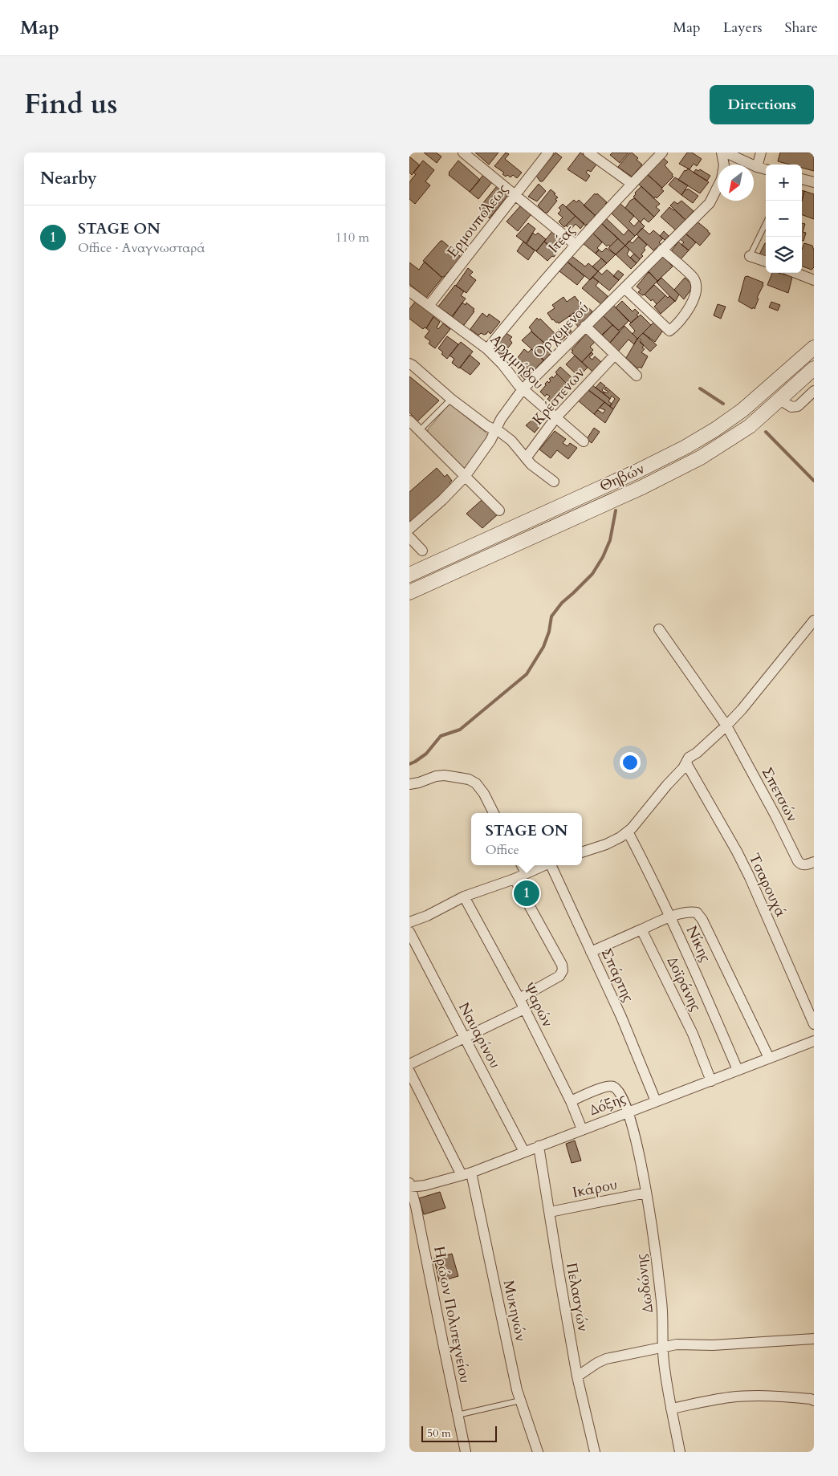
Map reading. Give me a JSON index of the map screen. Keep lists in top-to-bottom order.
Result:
{
  "streets": {
    "main road": ["Θηβών"],
    "street": [
      "Ερμουπόλεως",
      "Ιτέας",
      "Ορχομενού",
      "Αρχιμήδου",
      "Κρέστενων",
      "Σπετσών",
      "Τσαρουχά",
      "Νίκης",
      "Σπάρτης",
      "Δοϊράνης",
      "Ψαρών",
      "Ναυαρίνου",
      "Δόξης",
      "Ικάρου",
      "Δωδώνης",
      "Πελασγών",
      "Μυκηνών",
      "Ηρώων Πολυτεχνείου"
    ]
  },
  "crossings": [
    ["Ερμουπόλεως", "Αρχιμήδου"],
    ["Ιτέας", "Αρχιμήδου"],
    ["Ορχομενού", "Αρχιμήδου"],
    ["Αρχιμήδου", "Κρέστενων"],
    ["Νίκης", "Δόξης"],
    ["Σπάρτης", "Δόξης"],
    ["Δοϊράνης", "Δόξης"],
    ["Ψαρών", "Δόξης"],
    ["Ψαρών", "Δωδώνης"],
    ["Ναυαρίνου", "Δόξης"],
    ["Δόξης", "Δωδώνης"],
    ["Δόξης", "Πελασγών"],
    ["Δόξης", "Μυκηνών"],
    ["Δόξης", "Ηρώων Πολυτεχνείου"],
    ["Ικάρου", "Δωδώνης"],
    ["Ικάρου", "Πελασγών"]
  ],
  "scale_bar": "50 m",
  "north": "bottom left",
  "page": {
    "header": "Map",
    "nav": ["Map", "Layers", "Share"],
    "title": "Find us",
    "buttons": "Directions",
    "heading": "Nearby",
    "map_buttons": ["+", "−"],
    "list": [
      {
        "mark": "1",
        "name": "STAGE ON",
        "note": "Office · Αναγνωσταρά",
        "value": "110 m"
      }
    ],
    "popup": ["STAGE ON", "Office"],
    "pins": "1",
    "scale": "50 m"
  }
}
